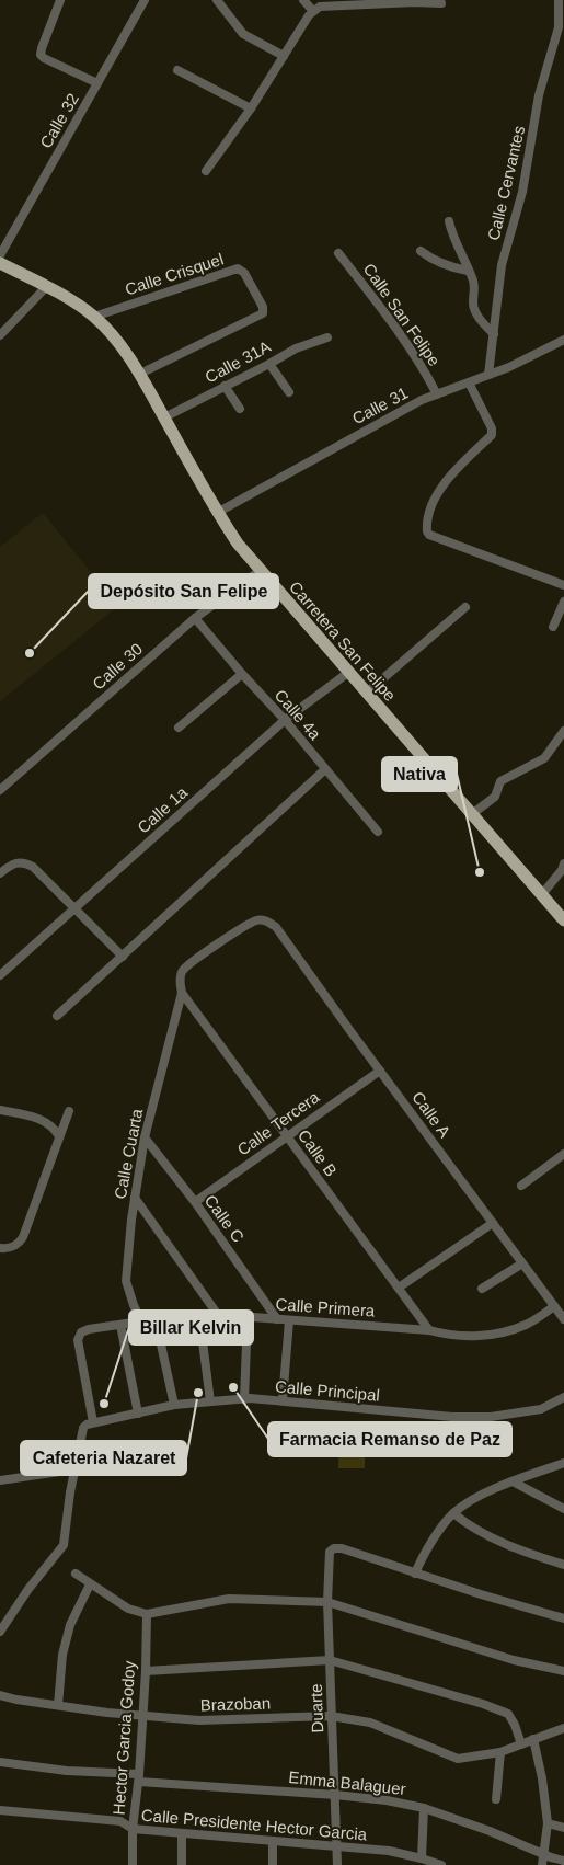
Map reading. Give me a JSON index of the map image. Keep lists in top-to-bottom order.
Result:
{
  "streets": {
    "main road": ["Carretera San Felipe"],
    "street": [
      "Calle 32",
      "Calle Cervantes",
      "Calle Crisquel",
      "Calle San Felipe",
      "Calle 31A",
      "Calle 31",
      "Calle 30",
      "Calle 4a",
      "Calle 1a",
      "Calle A",
      "Calle Tercera",
      "Calle B",
      "Calle Cuarta",
      "Calle C",
      "Calle Primera",
      "Calle Principal",
      "Brazoban",
      "Duarte",
      "Hector Garcia Godoy",
      "Emma Balaguer",
      "Calle Presidente Hector Garcia"
    ]
  },
  "crossings": [
    ["Calle Cervantes", "Calle 31"],
    ["Calle Crisquel", "Carretera San Felipe"],
    ["Calle San Felipe", "Calle 31"],
    ["Calle 31A", "Carretera San Felipe"],
    ["Calle 31", "Carretera San Felipe"],
    ["Carretera San Felipe", "Calle 30"],
    ["Carretera San Felipe", "Calle 1a"],
    ["Calle 30", "Calle 4a"],
    ["Calle 4a", "Calle 1a"],
    ["Calle A", "Calle Tercera"],
    ["Calle A", "Calle Cuarta"],
    ["Calle A", "Calle Primera"],
    ["Calle Tercera", "Calle B"],
    ["Calle Tercera", "Calle C"],
    ["Calle B", "Calle Cuarta"],
    ["Calle B", "Calle Primera"],
    ["Calle Cuarta", "Calle C"],
    ["Calle Cuarta", "Calle Primera"],
    ["Calle C", "Calle Primera"],
    ["Calle Primera", "Calle Principal"],
    ["Brazoban", "Duarte"],
    ["Brazoban", "Hector Garcia Godoy"],
    ["Duarte", "Emma Balaguer"],
    ["Duarte", "Calle Presidente Hector Garcia"],
    ["Hector Garcia Godoy", "Emma Balaguer"],
    ["Hector Garcia Godoy", "Calle Presidente Hector Garcia"]
  ],
  "places": [
    "Depósito San Felipe",
    "Nativa",
    "Farmacia Remanso de Paz",
    "Cafeteria Nazaret",
    "Billar Kelvin"
  ]
}
